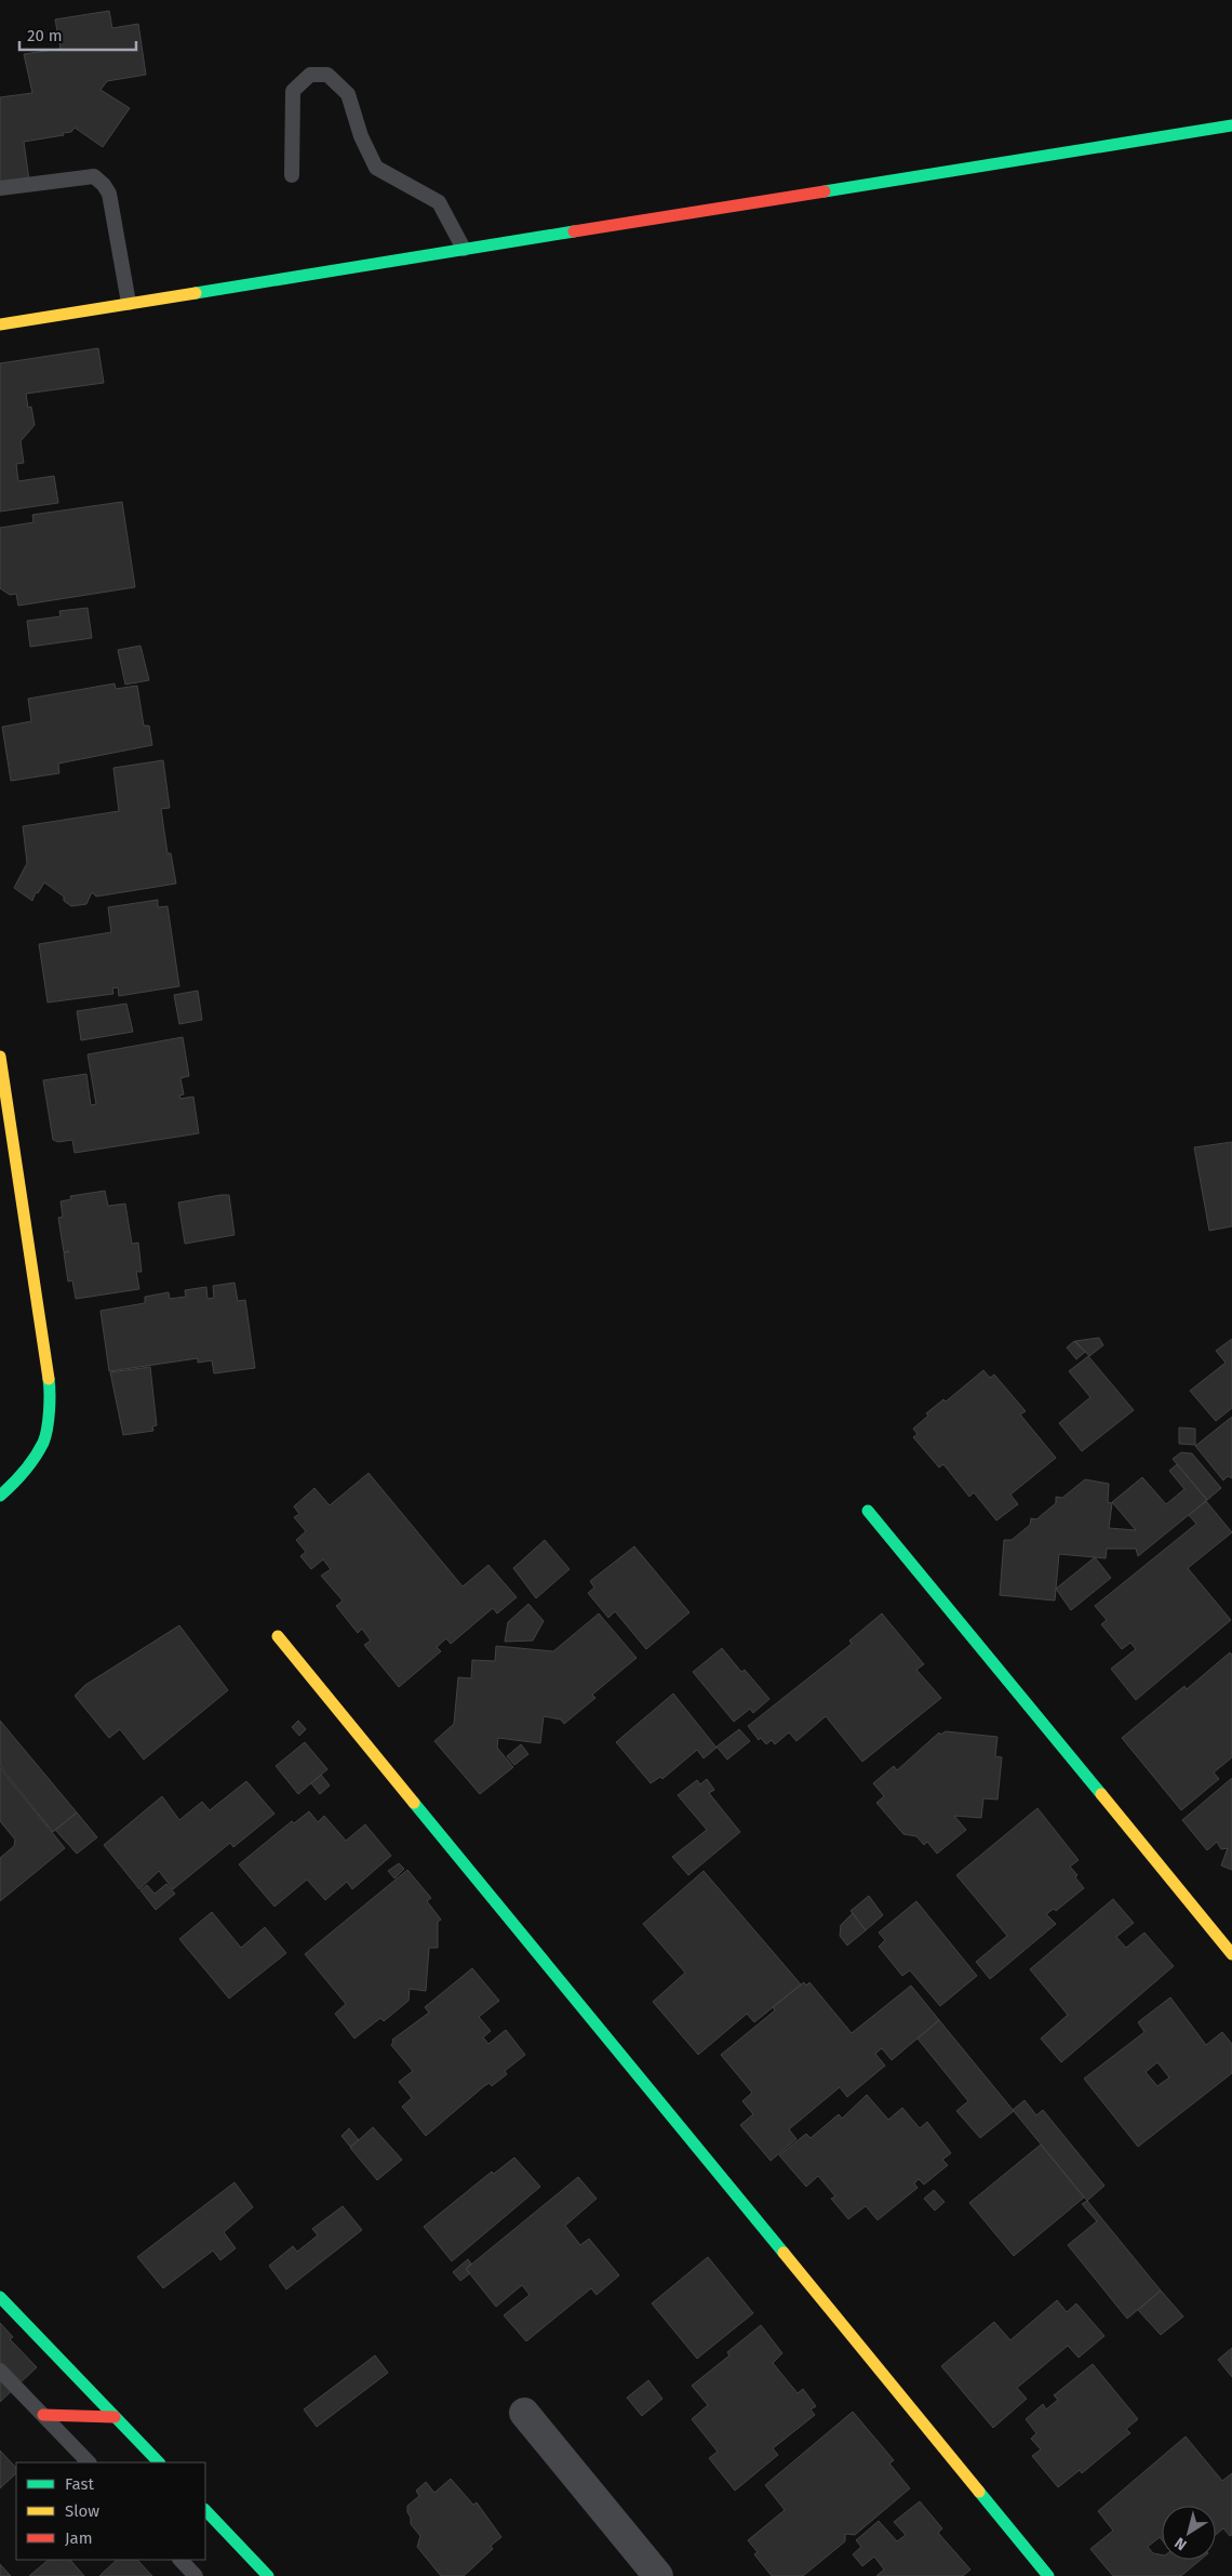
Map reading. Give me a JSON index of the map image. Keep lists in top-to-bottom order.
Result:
{
  "legend": ["Fast", "Slow", "Jam"],
  "scale_bar": "20 m",
  "north": "bottom left"
}
